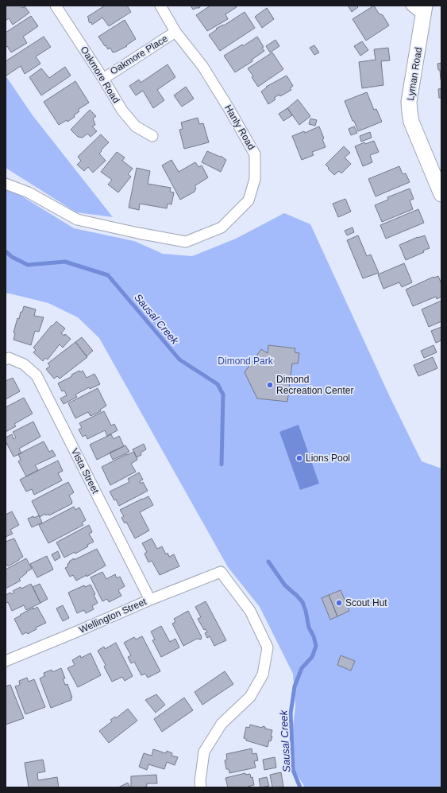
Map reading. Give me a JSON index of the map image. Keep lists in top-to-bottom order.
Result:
{
  "streets": {
    "street": [
      "Oakmore Place",
      "Lyman Road",
      "Oakmore Road",
      "Hanly Road",
      "Vista Street",
      "Wellington Street"
    ]
  },
  "crossings": [
    ["Oakmore Place", "Oakmore Road"],
    ["Oakmore Place", "Hanly Road"],
    ["Vista Street", "Wellington Street"]
  ],
  "water": ["Sausal Creek"],
  "parks": ["Dimond Park"],
  "places": ["Dimond Recreation Center", "Lions Pool", "Scout Hut"]
}
